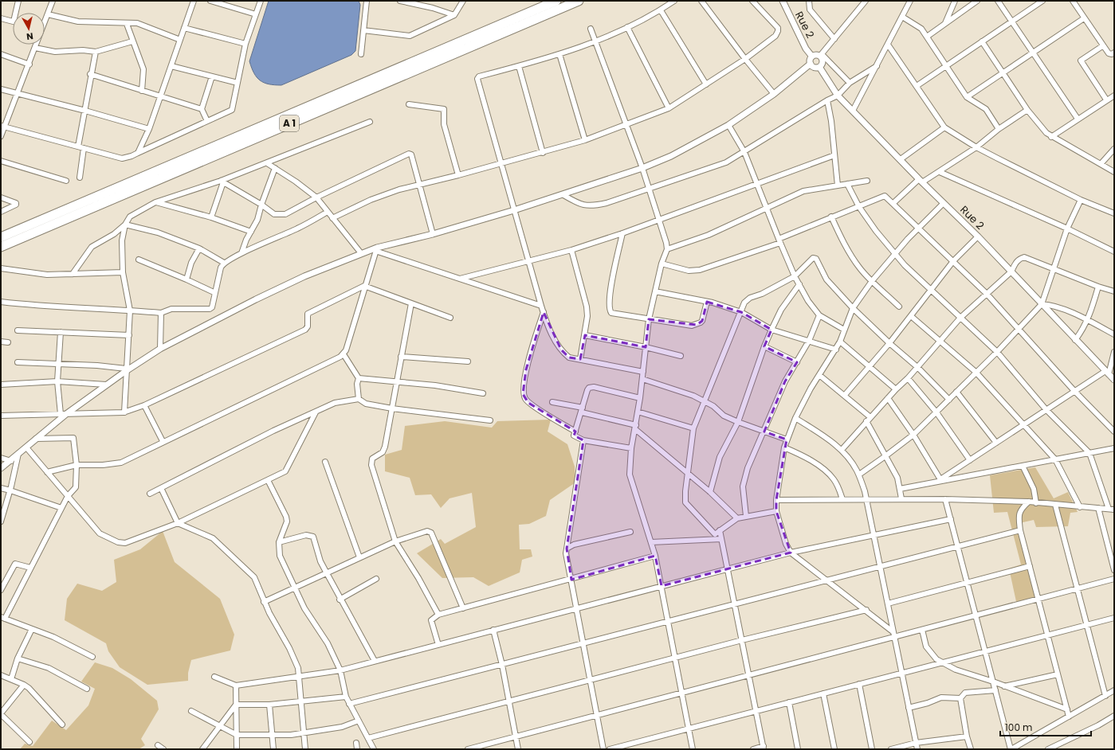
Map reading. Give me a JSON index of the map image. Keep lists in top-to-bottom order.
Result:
{
  "streets": {
    "highway": ["A 1"],
    "street": ["Rue 2"]
  },
  "scale_bar": "100 m",
  "north": "bottom"
}
